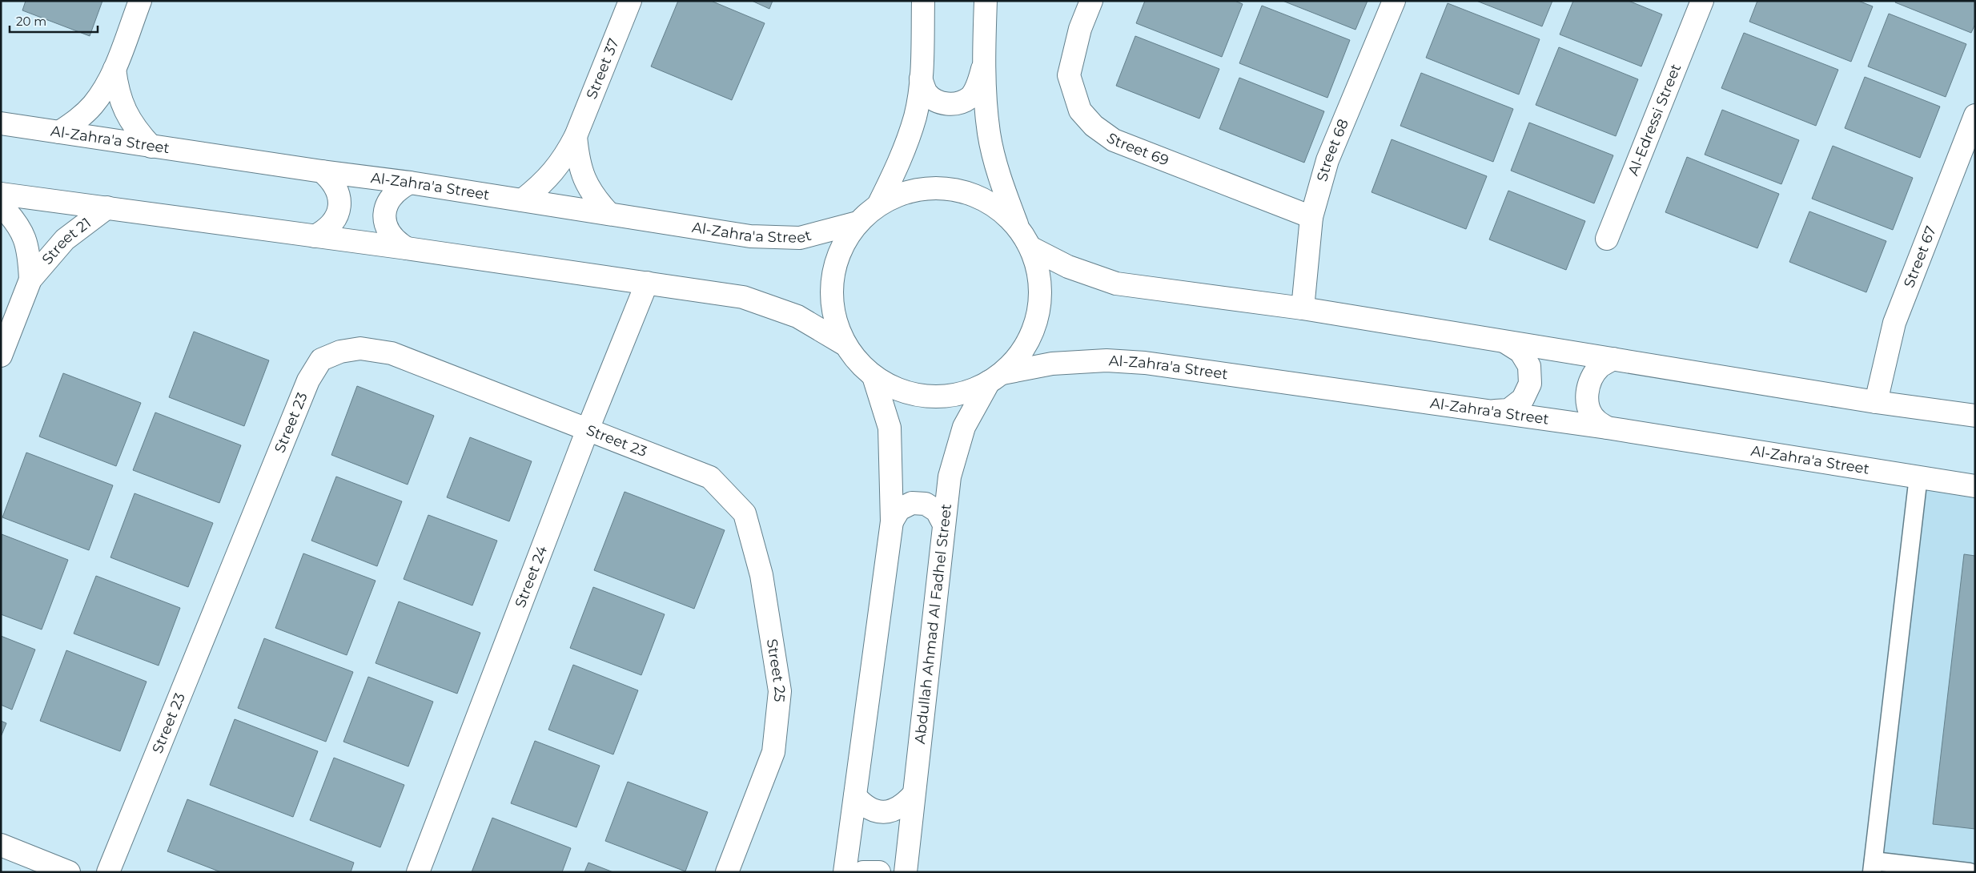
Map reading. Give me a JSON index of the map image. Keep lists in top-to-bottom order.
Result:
{
  "streets": {
    "street": [
      "Street 37",
      "Al-Edressi Street",
      "Al-Zahra'a Street",
      "Street 69",
      "Street 68",
      "Street 21",
      "Street 67",
      "Street 23",
      "Street 24",
      "Abdullah Ahmad Al Fadhel Street",
      "Street 25"
    ]
  },
  "crossings": [
    ["Street 37", "Al-Zahra'a Street"],
    ["Al-Zahra'a Street", "Abdullah Ahmad Al Fadhel Street"],
    ["Street 69", "Street 68"],
    ["Street 23", "Street 24"],
    ["Street 23", "Street 25"]
  ],
  "scale_bar": "20 m"
}
